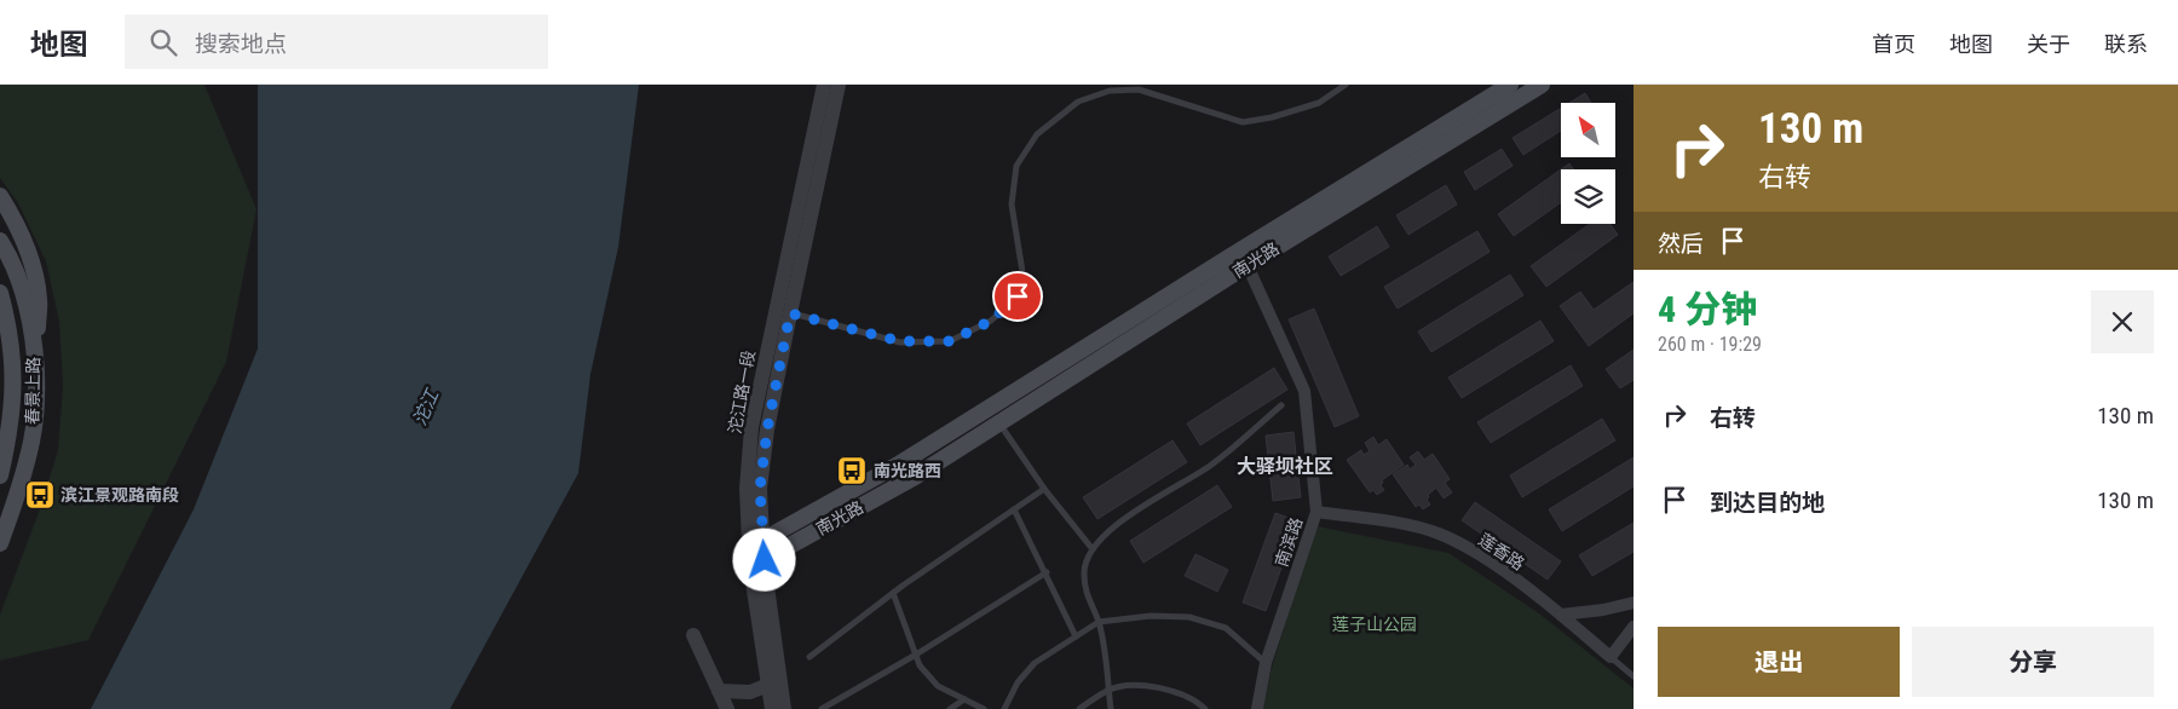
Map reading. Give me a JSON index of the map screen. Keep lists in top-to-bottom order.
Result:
{
  "streets": {
    "main road": ["南光路", "春景上路"],
    "street": ["沱江路一段", "南滨路", "莲香路"]
  },
  "crossings": [
    ["南光路", "沱江路一段"],
    ["南光路", "南滨路"],
    ["南滨路", "莲香路"]
  ],
  "districts": ["大驿坝社区"],
  "water": ["沱江"],
  "parks": ["莲子山公园"],
  "places": {
    "bus stop": ["南光路西", "滨江景观路南段"]
  },
  "north": "top left",
  "page": {
    "header": "地图",
    "search": "搜索地点",
    "nav": [
      "首页",
      "地图",
      "关于",
      "联系"
    ],
    "turn": ["130 m", "右转"],
    "then": "然后",
    "heading": ["4 分钟", "260 m · 19:29"],
    "list": [
      {
        "name": "右转",
        "value": "130 m"
      },
      {
        "name": "到达目的地",
        "value": "130 m"
      }
    ],
    "buttons": ["退出", "分享"]
  }
}
